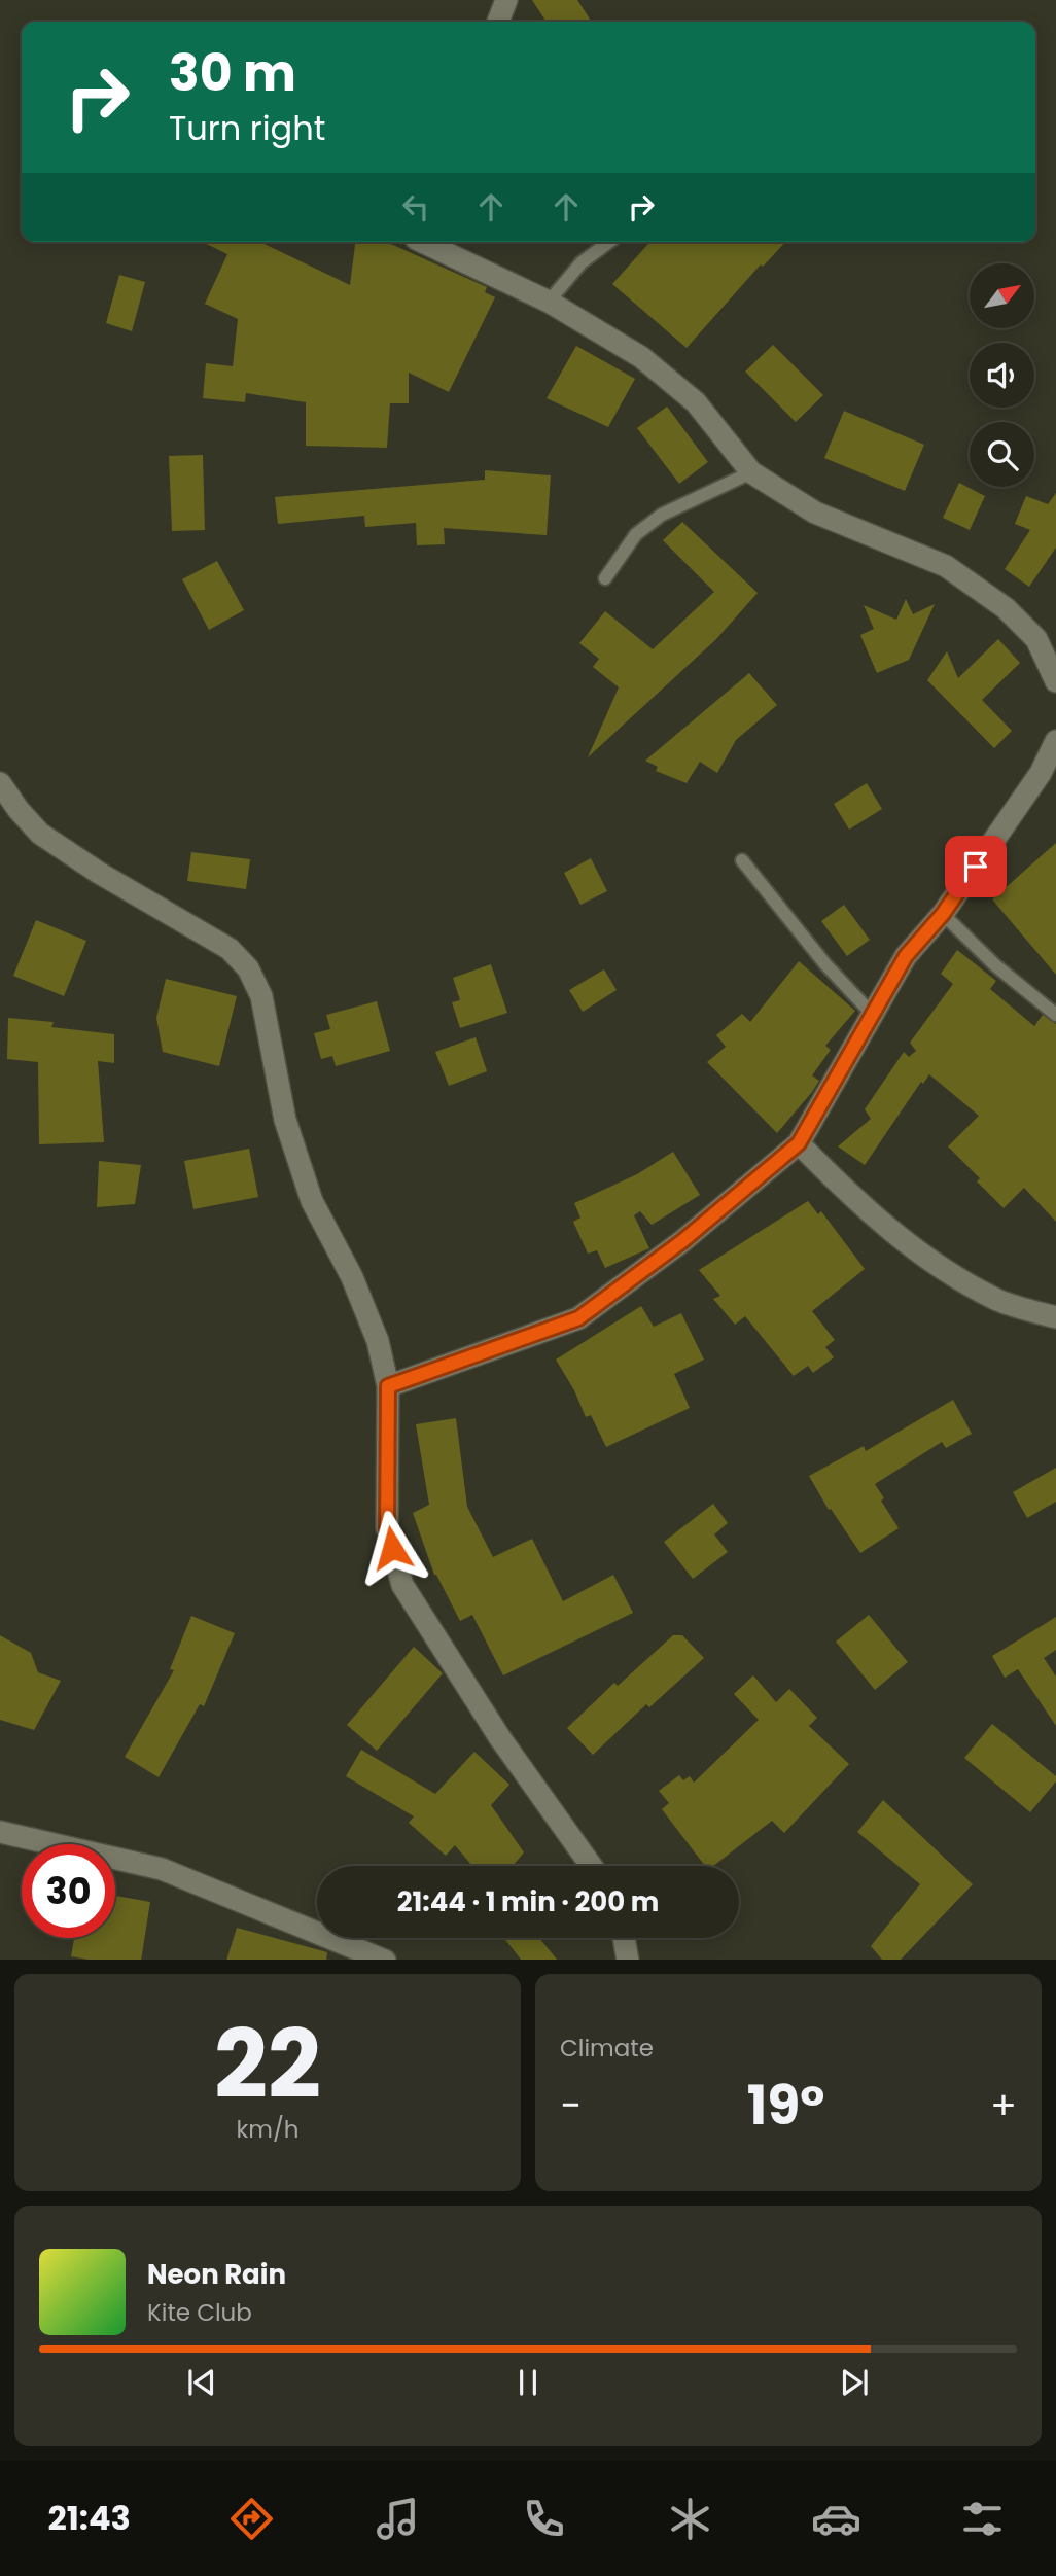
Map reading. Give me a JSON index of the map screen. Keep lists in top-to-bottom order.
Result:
{
  "north": "top right",
  "page": {
    "turn": ["30 m", "Turn right"],
    "limit": "30",
    "trip": "21:44 · 1 min · 200 m",
    "tile": [
      ["22", "km/h"],
      "Climate"
    ],
    "heat": ["−", "19°", "+"],
    "song": ["Neon Rain", "Kite Club"],
    "tabs": "21:43"
  }
}
